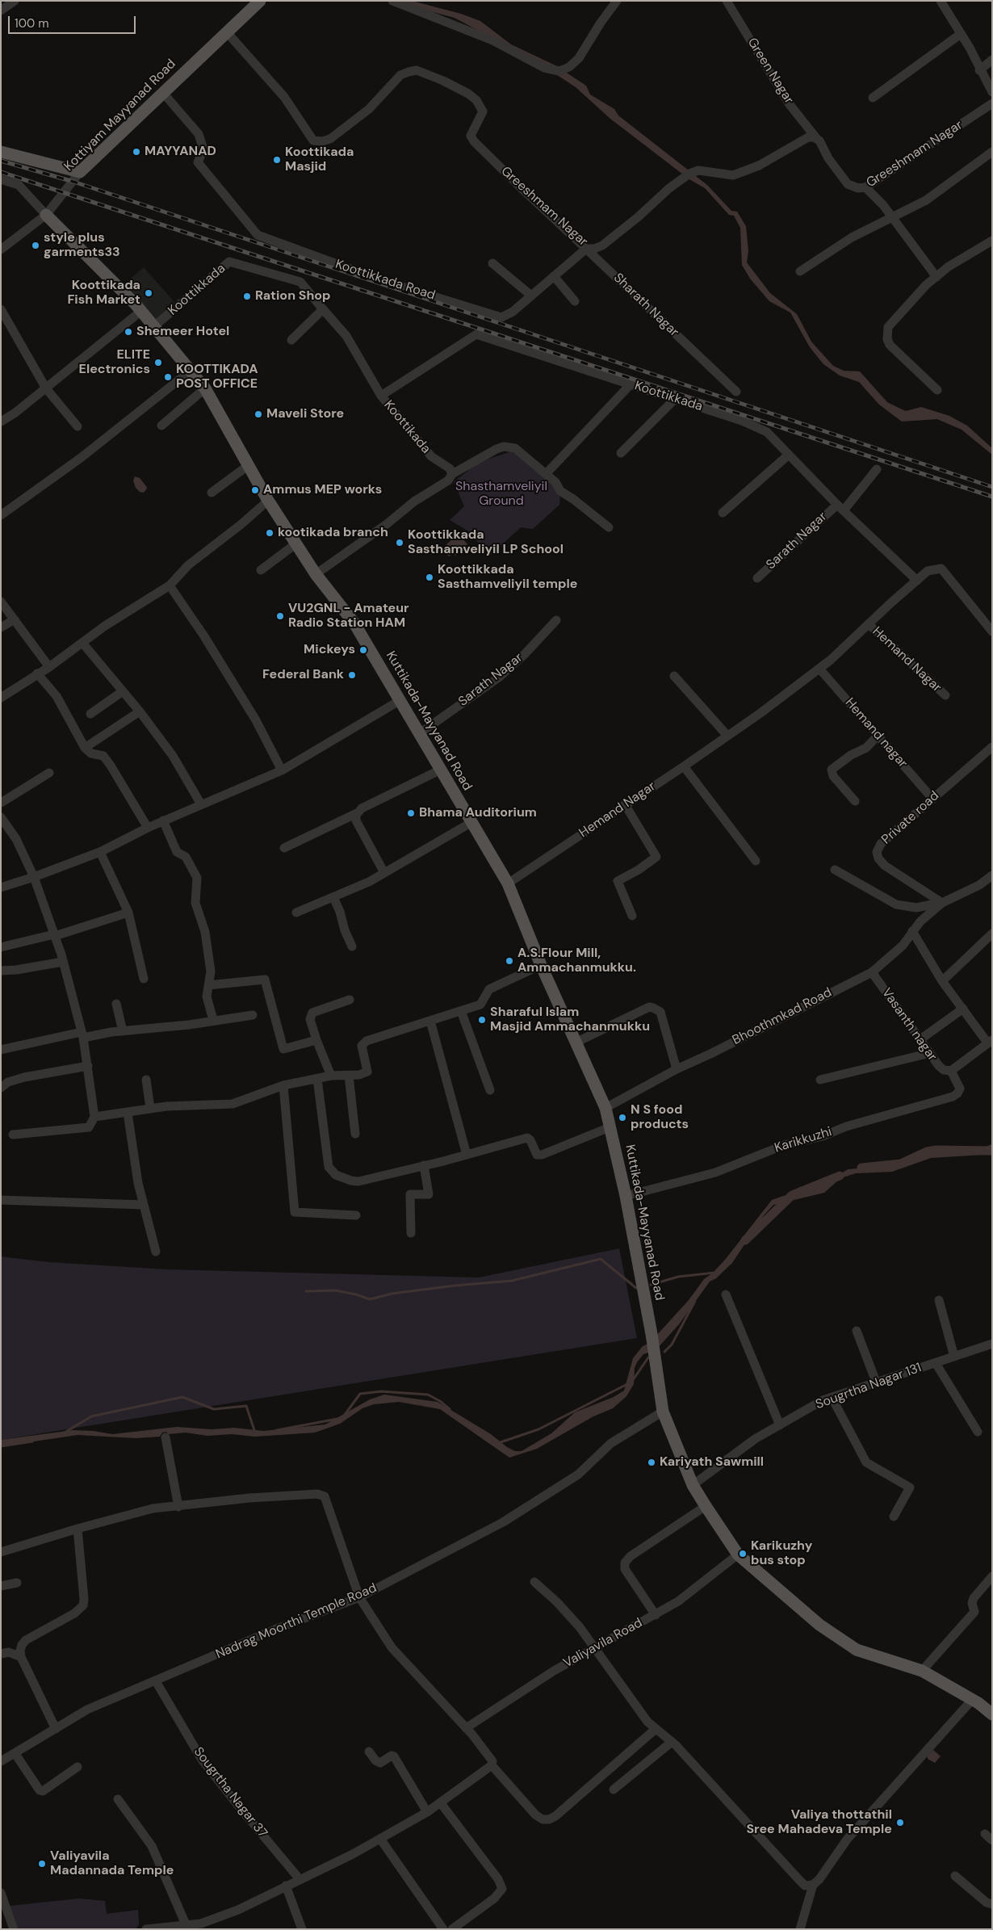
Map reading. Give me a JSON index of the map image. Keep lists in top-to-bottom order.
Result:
{
  "streets": {
    "main road": ["Kottiyam Mayyanad Road", "Kuttikada-Mayyanad Road"],
    "street": [
      "Green Nagar",
      "Greeshmam Nagar",
      "Koottikkada Road",
      "Koottikkada",
      "Sharath Nagar",
      "Koottikada",
      "Sarath Nagar",
      "Hemand Nagar",
      "Hemand nagar",
      "Private road",
      "Bhoothmkad Road",
      "Vasanth nagar",
      "Karikkuzhi",
      "Sougrtha Nagar 131",
      "Nadrag Moorthi Temple Road",
      "Valiyavila Road",
      "Sougrtha Nagar 37"
    ]
  },
  "crossings": [
    ["Green Nagar", "Greeshmam Nagar"],
    ["Kottiyam Mayyanad Road", "Greeshmam Nagar"],
    ["Kottiyam Mayyanad Road", "Koottikkada Road"],
    ["Kottiyam Mayyanad Road", "Kuttikada-Mayyanad Road"],
    ["Greeshmam Nagar", "Sharath Nagar"],
    ["Koottikkada", "Koottikada"],
    ["Koottikkada", "Sarath Nagar"],
    ["Koottikkada", "Hemand Nagar"],
    ["Koottikkada", "Kuttikada-Mayyanad Road"],
    ["Sarath Nagar", "Kuttikada-Mayyanad Road"],
    ["Hemand Nagar", "Kuttikada-Mayyanad Road"],
    ["Hemand Nagar", "Hemand nagar"],
    ["Kuttikada-Mayyanad Road", "Bhoothmkad Road"],
    ["Kuttikada-Mayyanad Road", "Karikkuzhi"],
    ["Kuttikada-Mayyanad Road", "Sougrtha Nagar 131"],
    ["Kuttikada-Mayyanad Road", "Nadrag Moorthi Temple Road"],
    ["Kuttikada-Mayyanad Road", "Valiyavila Road"],
    ["Hemand nagar", "Private road"],
    ["Private road", "Bhoothmkad Road"],
    ["Bhoothmkad Road", "Vasanth nagar"],
    ["Vasanth nagar", "Karikkuzhi"],
    ["Nadrag Moorthi Temple Road", "Sougrtha Nagar 37"]
  ],
  "parks": ["Shasthamveliyil Ground"],
  "places": [
    "MAYYANAD",
    "Koottikada Masjid",
    "style plus garments33",
    "Koottikada Fish Market",
    "Ration Shop",
    "Shemeer Hotel",
    "ELITE Electronics",
    "KOOTTIKADA POST OFFICE",
    "Maveli Store",
    "Ammus MEP works",
    "kootikada branch",
    "Koottikkada Sasthamveliyil LP School",
    "Koottikkada Sasthamveliyil temple",
    "VU2GNL - Amateur Radio Station HAM",
    "Mickeys",
    "Federal Bank",
    "Bhama Auditorium",
    "A.S.Flour Mill, Ammachanmukku.",
    "Sharaful Islam Masjid Ammachanmukku",
    "N S food products",
    "Kariyath Sawmill",
    "Karikuzhy bus stop",
    "Valiya thottathil Sree Mahadeva Temple",
    "Valiyavila Madannada Temple"
  ],
  "scale_bar": "100 m"
}
